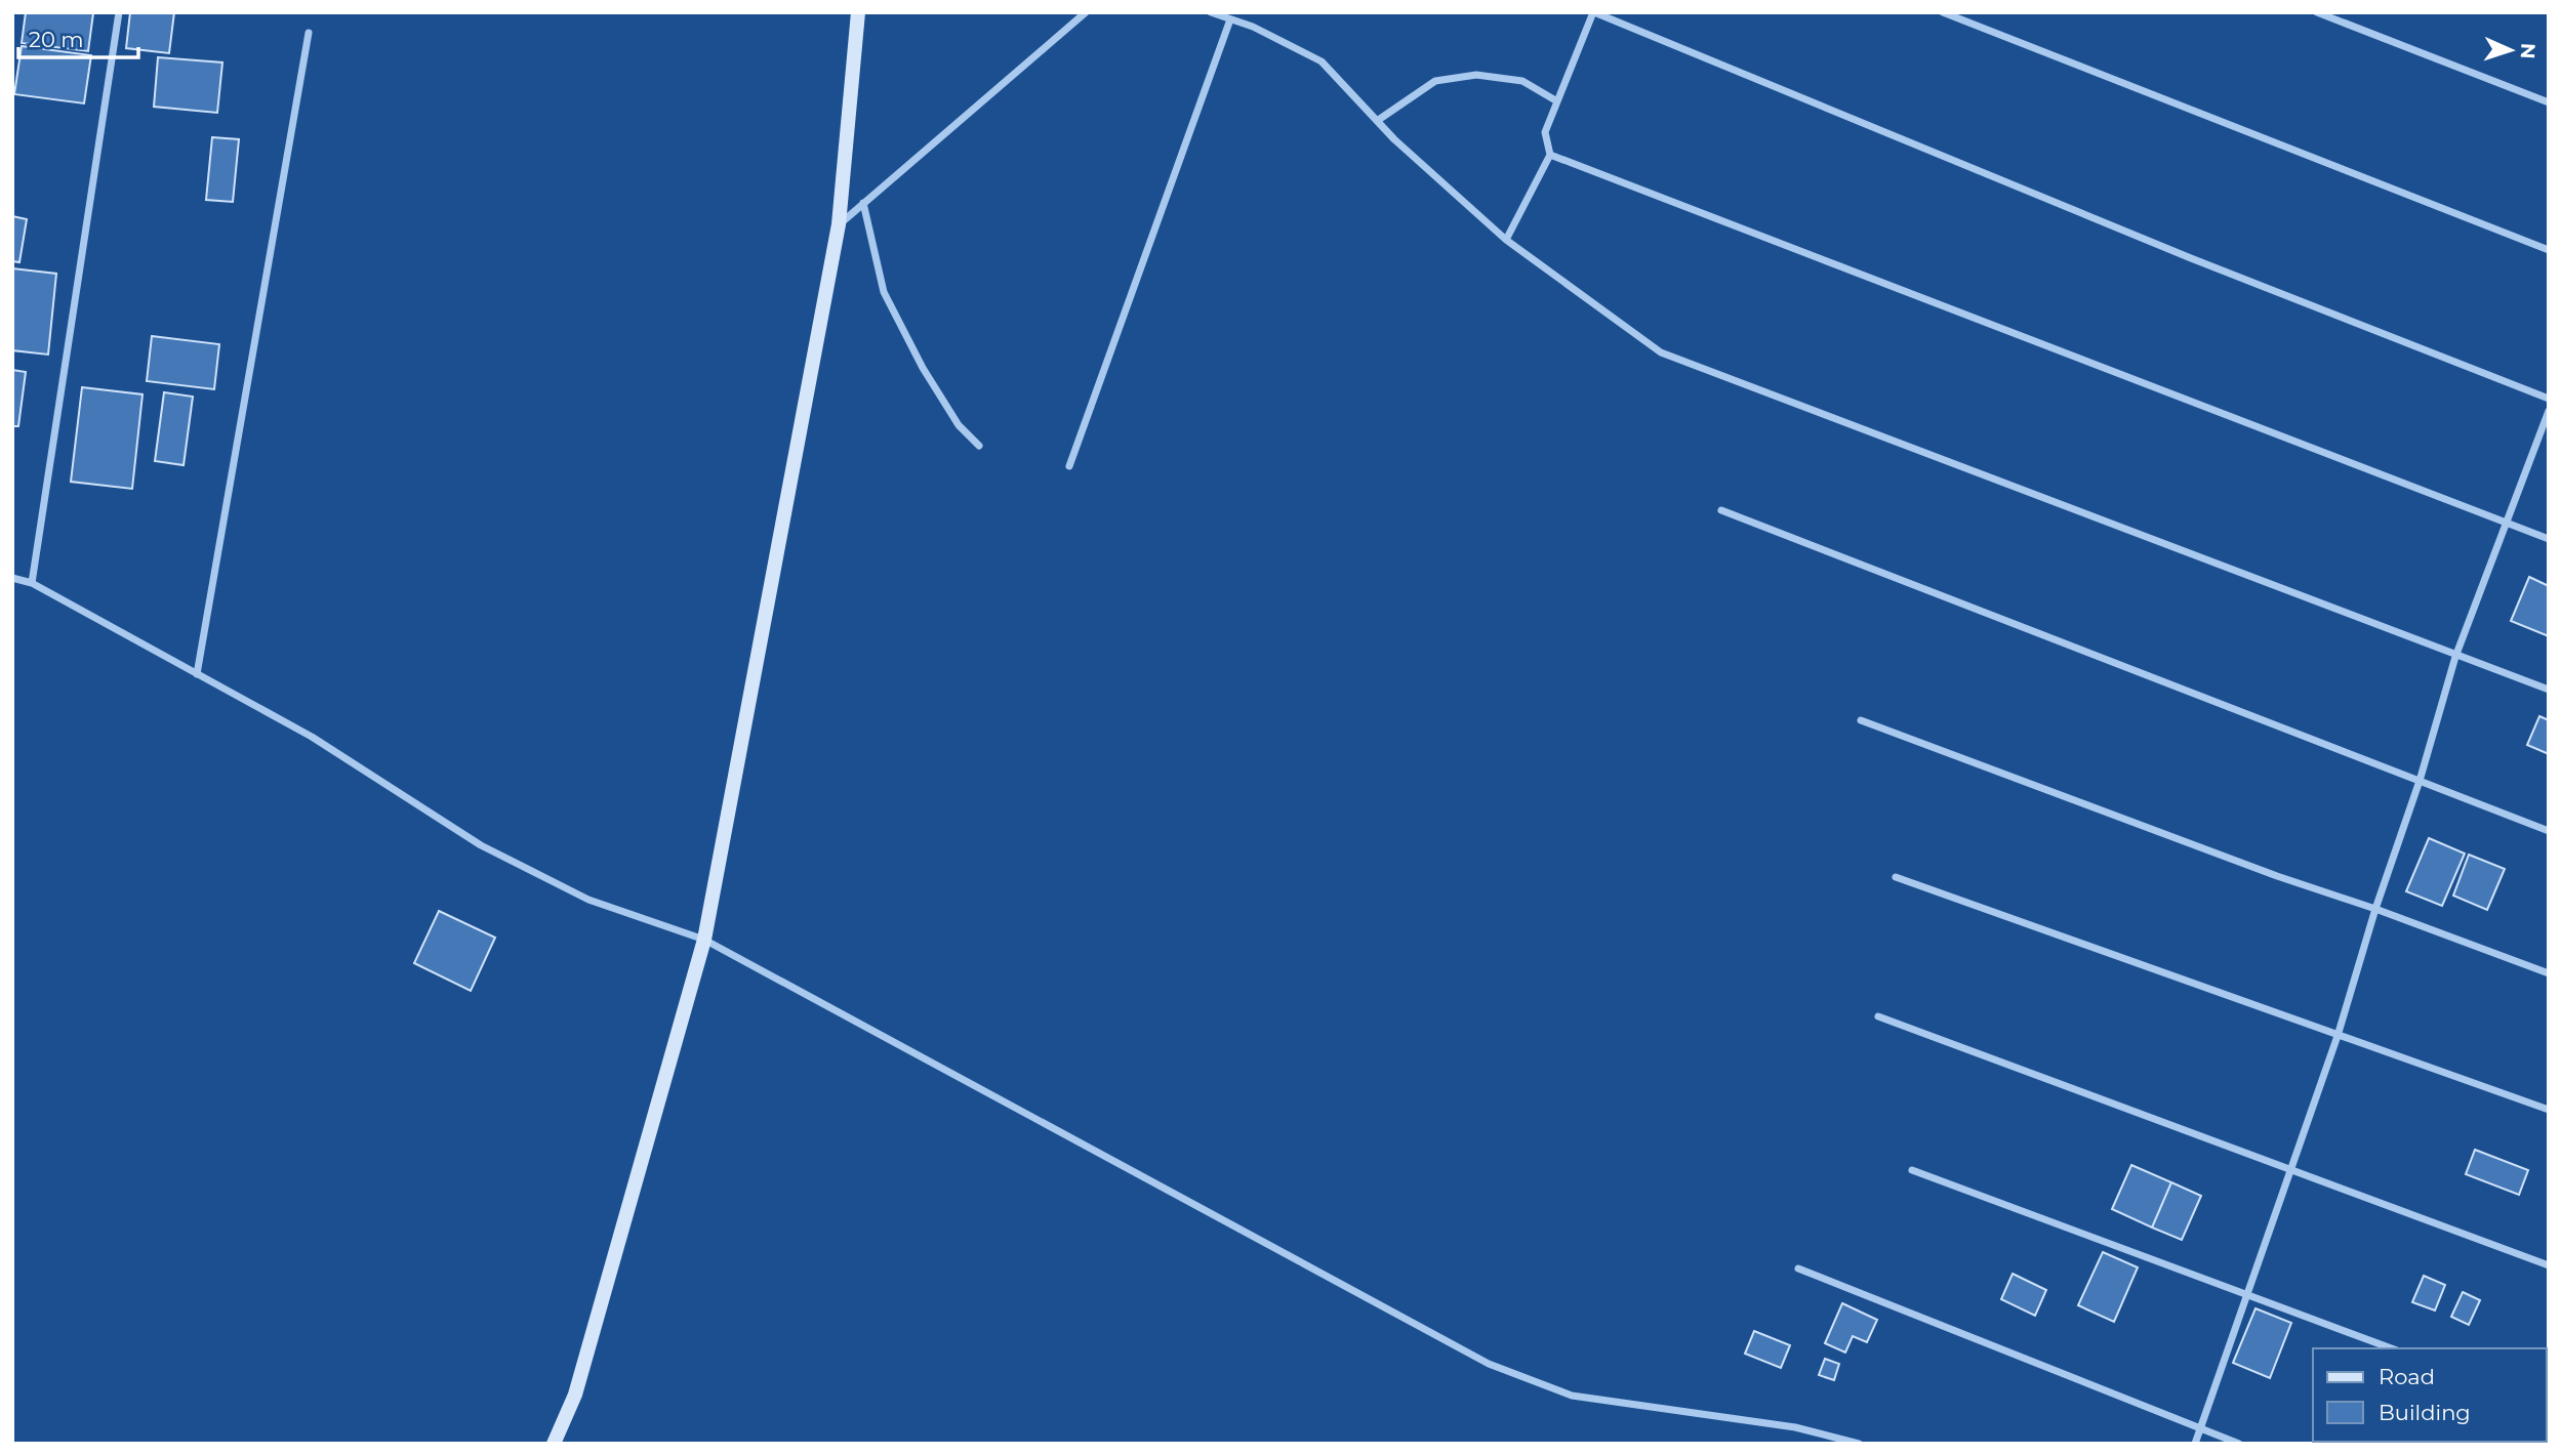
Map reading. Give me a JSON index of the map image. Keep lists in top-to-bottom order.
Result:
{
  "legend": ["Road", "Building"],
  "scale_bar": "20 m",
  "north": "right"
}
